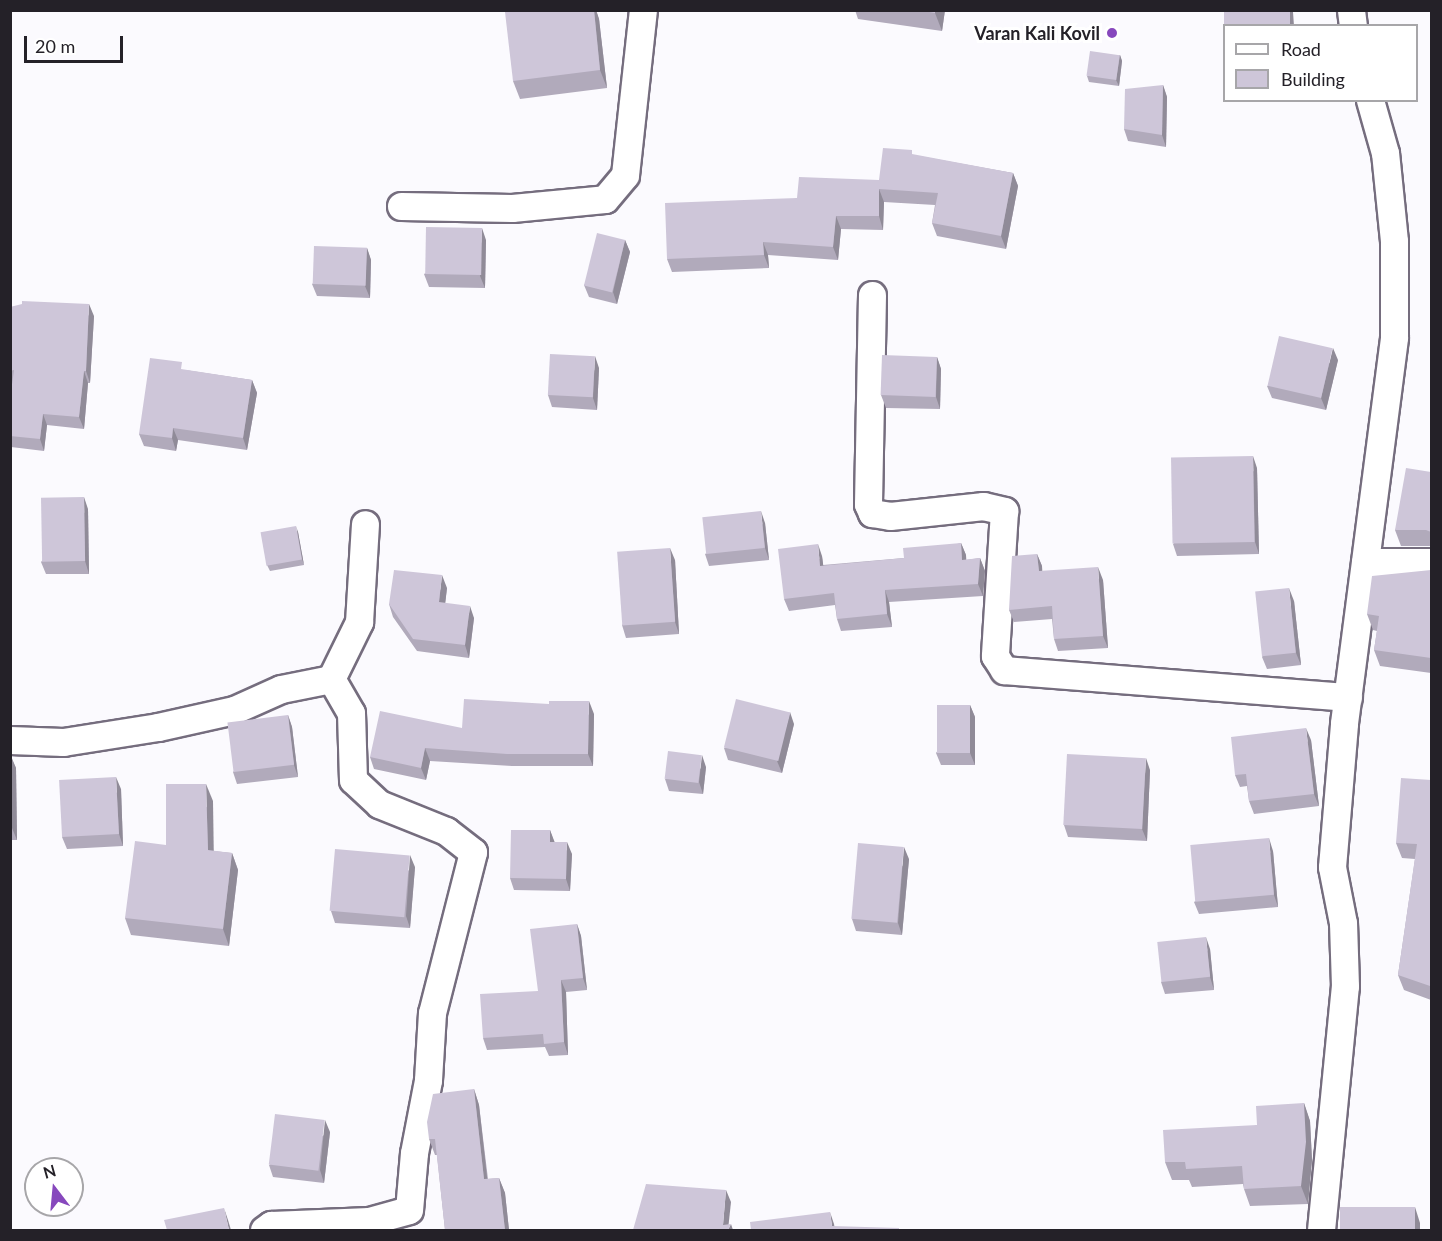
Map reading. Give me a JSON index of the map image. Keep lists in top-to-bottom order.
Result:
{
  "places": ["Varan Kali Kovil"],
  "legend": ["Road", "Building"],
  "scale_bar": "20 m",
  "north": "top"
}
